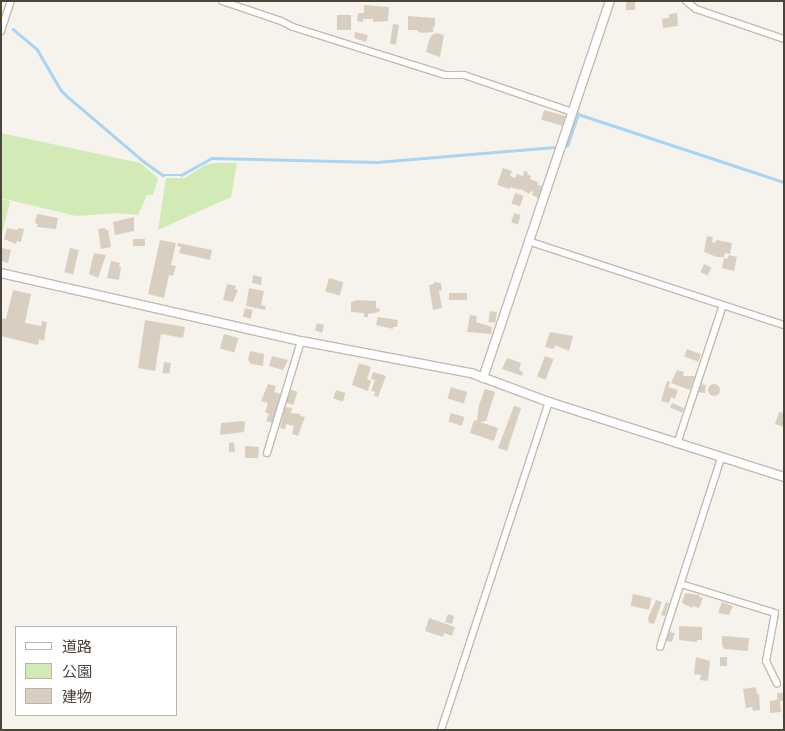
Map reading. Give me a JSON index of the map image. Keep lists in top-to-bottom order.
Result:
{
  "legend": ["道路", "公園", "建物"]
}
